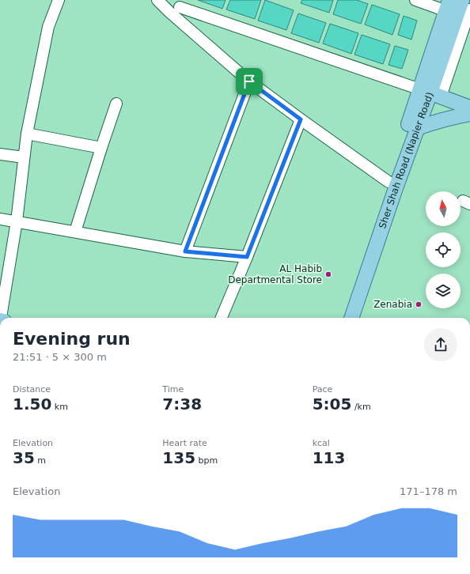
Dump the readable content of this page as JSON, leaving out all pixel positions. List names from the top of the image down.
{
  "streets": {
    "main road": ["Sher Shah Road (Napier Road)"]
  },
  "places": ["AL Habib Departmental Store", "Zenabia"],
  "north": "top",
  "page": {
    "heading": ["Evening run", "21:51 · 5 × 300 m"],
    "stats": [
      ["Distance", "1.50 km"],
      ["Time", "7:38"],
      ["Pace", "5:05 /km"],
      ["Elevation", "35 m"],
      ["Heart rate", "135 bpm"],
      ["kcal", "113"]
    ],
    "chart": ["Elevation", "171–178 m"]
  }
}
